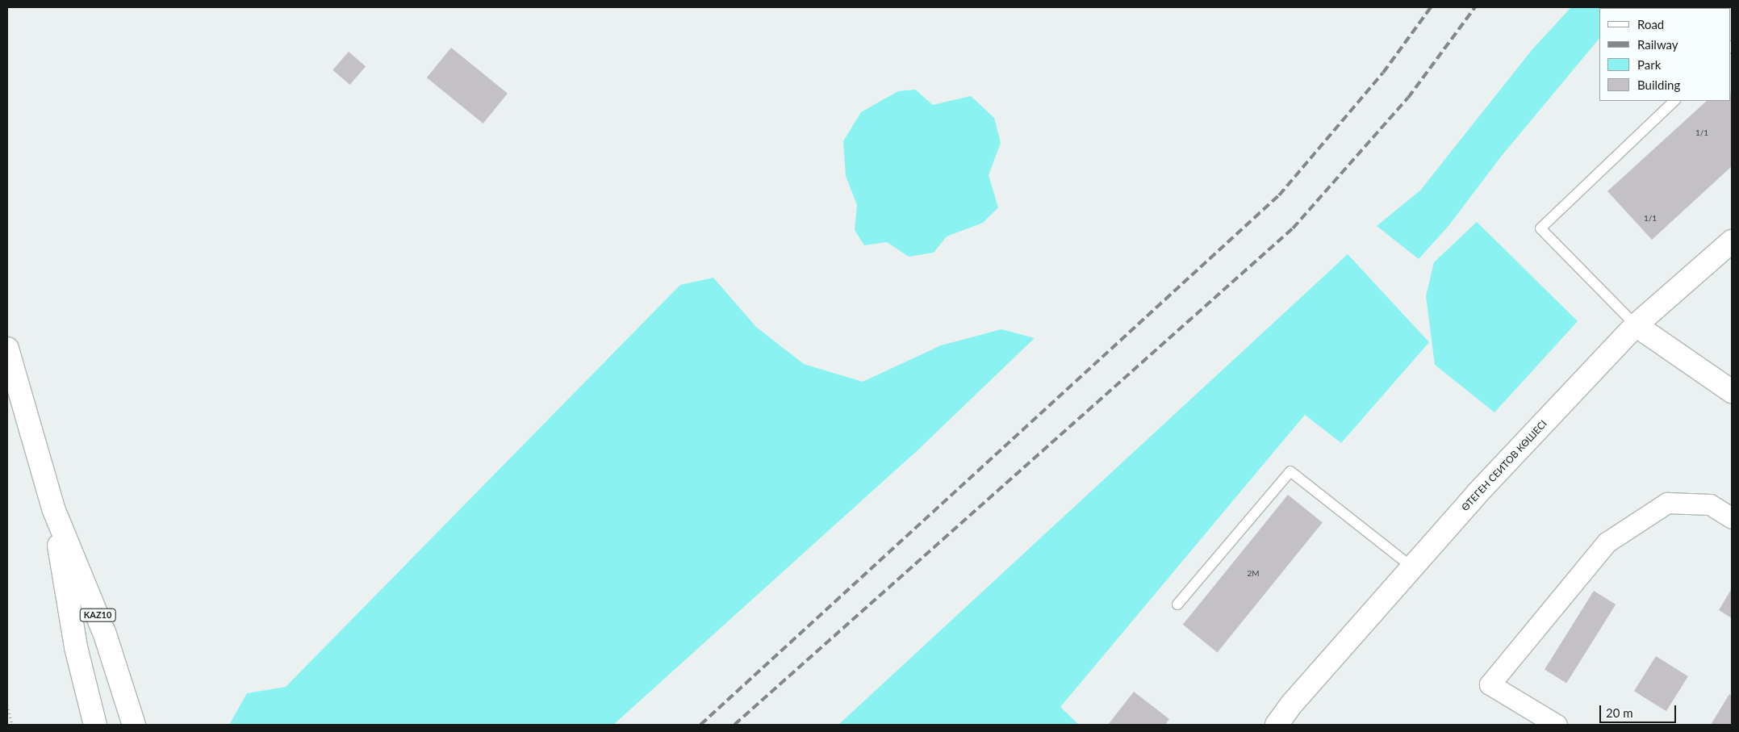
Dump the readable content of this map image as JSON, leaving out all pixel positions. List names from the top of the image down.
{
  "streets": {
    "main road": ["ӨТЕГЕН СЕИТОВ КӨШЕСІ", "KAZ10"]
  },
  "house_numbers": ["1/1", "1/1", "2М"],
  "legend": [
    "Road",
    "Railway",
    "Park",
    "Building"
  ],
  "scale_bar": "20 m"
}
